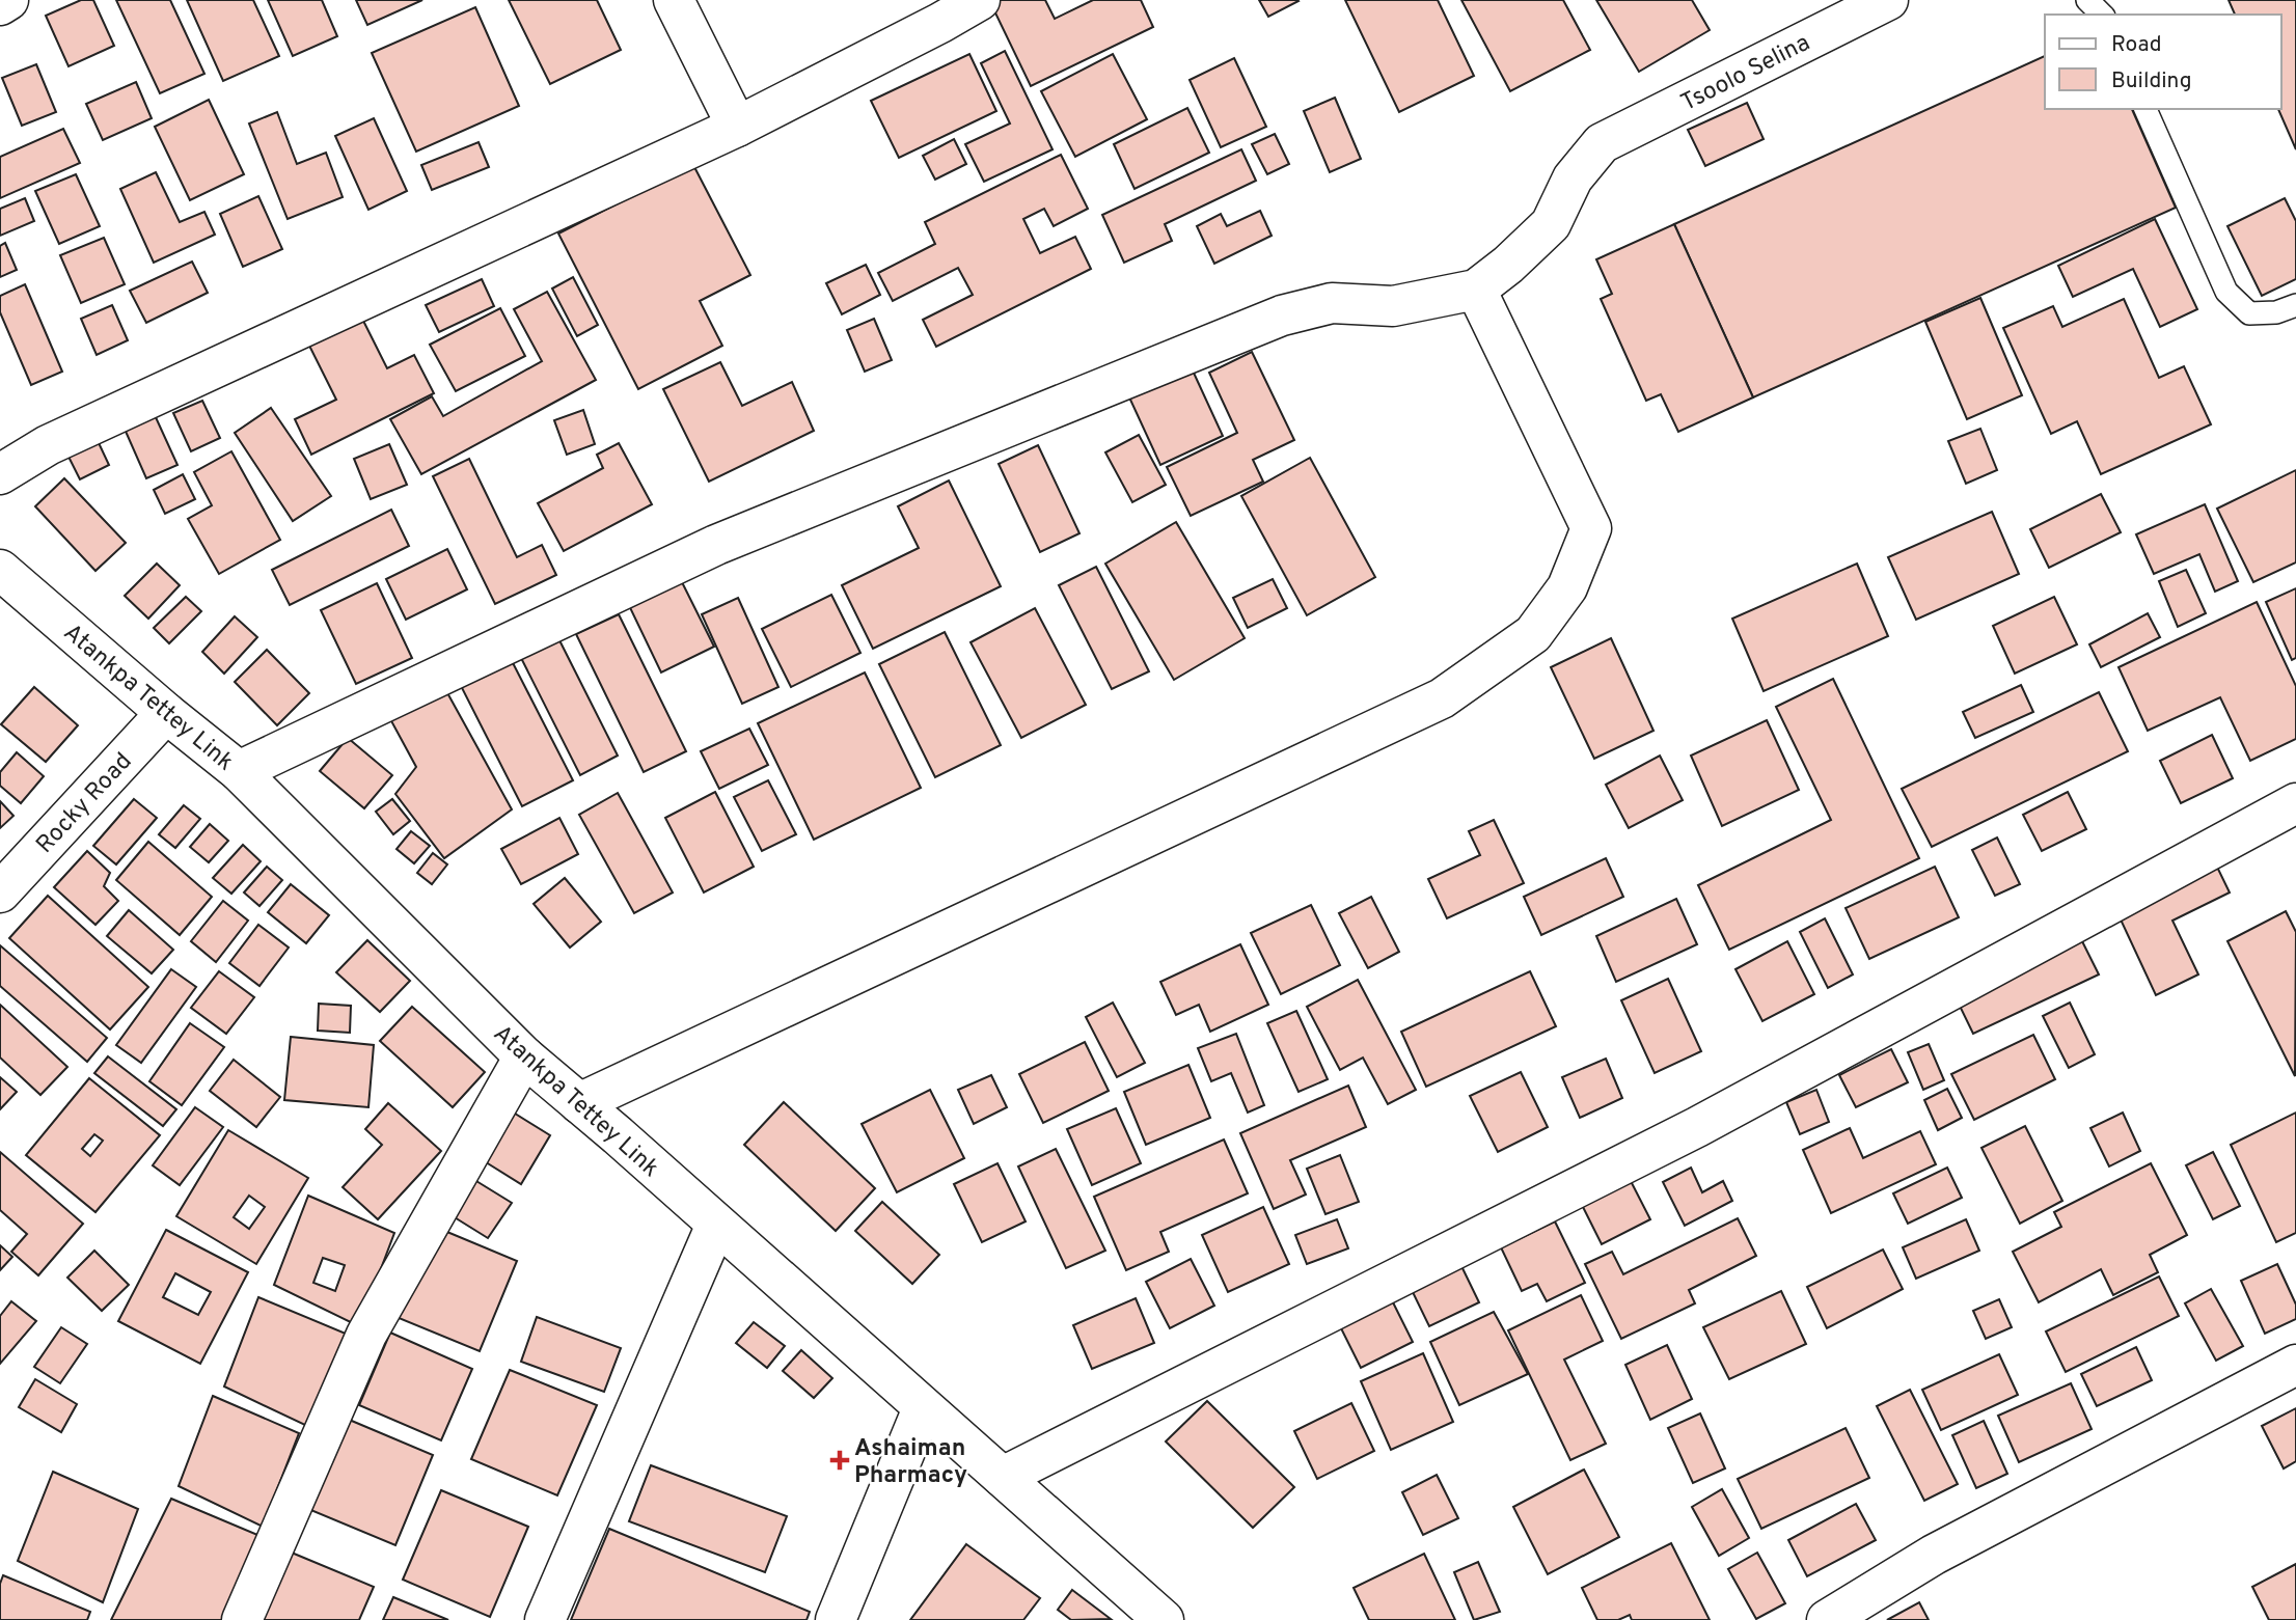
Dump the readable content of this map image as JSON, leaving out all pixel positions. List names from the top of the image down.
{
  "streets": {
    "street": ["Tsoolo Selina", "Atankpa Tettey Link", "Rocky Road"]
  },
  "crossings": [
    ["Atankpa Tettey Link", "Rocky Road"]
  ],
  "places": {
    "health": ["Ashaiman Pharmacy"]
  },
  "legend": ["Road", "Building"]
}
